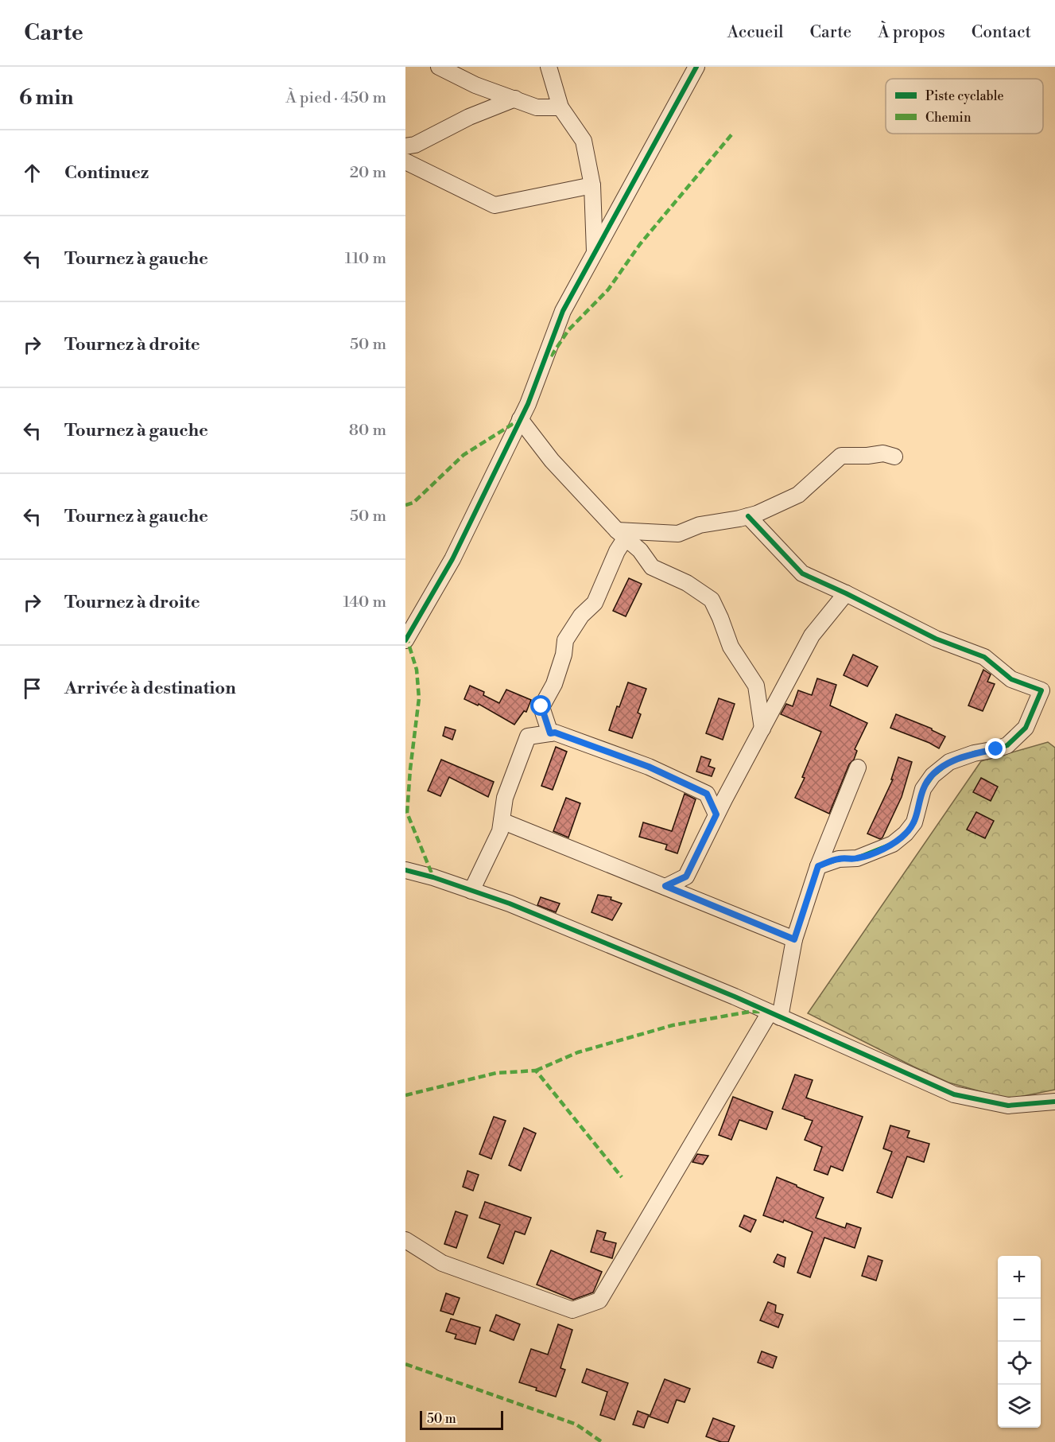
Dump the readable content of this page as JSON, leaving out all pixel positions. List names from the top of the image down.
{
  "legend": ["Piste cyclable", "Chemin"],
  "scale_bar": "50 m",
  "page": {
    "header": "Carte",
    "nav": [
      "Accueil",
      "Carte",
      "À propos",
      "Contact"
    ],
    "heading": ["6 min", "À pied · 450 m"],
    "list": [
      ["Continuez", "20 m"],
      ["Tournez à gauche", "110 m"],
      ["Tournez à droite", "50 m"],
      ["Tournez à gauche", "80 m"],
      ["Tournez à gauche", "50 m"],
      ["Tournez à droite", "140 m"],
      "Arrivée à destination"
    ],
    "map_buttons": ["+", "−"],
    "scale": "50 m"
  }
}
